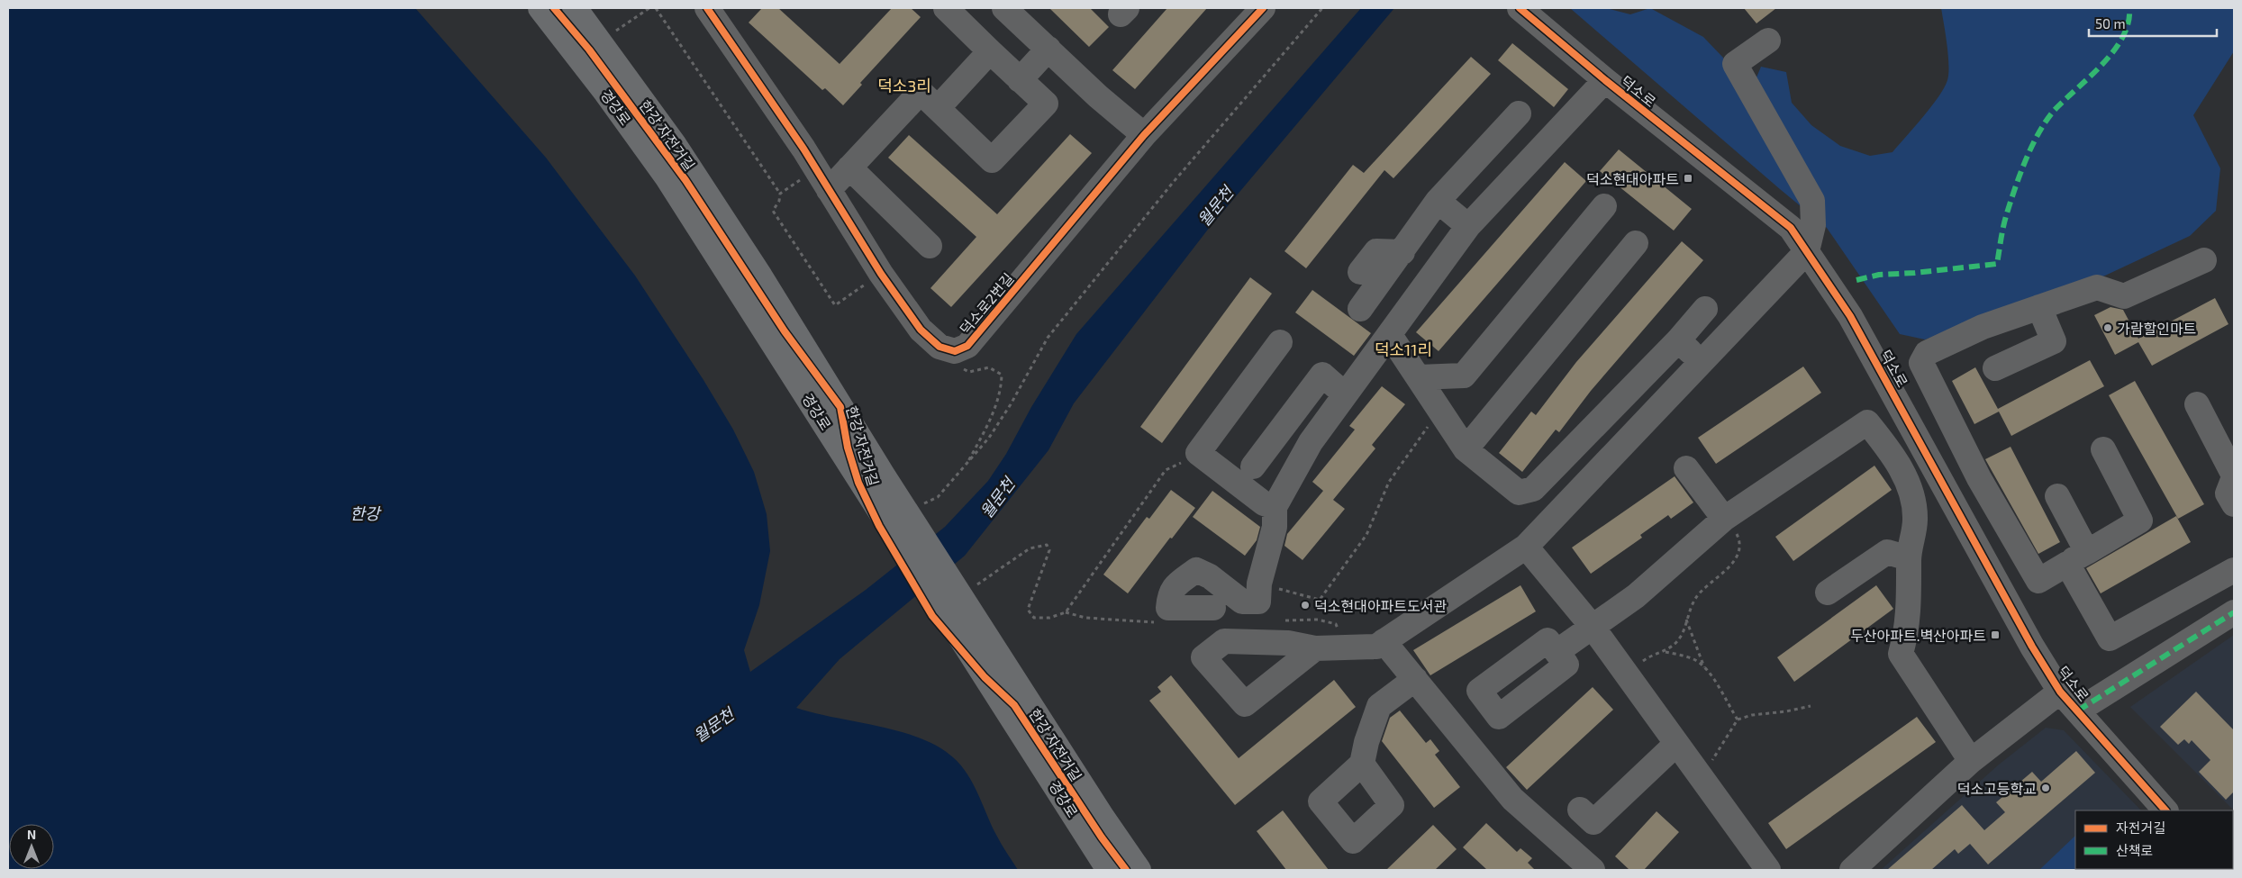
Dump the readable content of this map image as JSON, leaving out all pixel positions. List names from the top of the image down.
{
  "streets": {
    "main road": ["경강로"],
    "street": ["덕소로", "덕소로2번길"],
    "cycle path": ["한강 자전거길"]
  },
  "districts": ["덕소3리", "덕소11리"],
  "water": ["월문천", "한강"],
  "places": {
    "transit": ["덕소현대아파트", "두산아파트.벽산아파트"],
    "other": ["가람할인마트", "덕소현대아파트도서관", "덕소고등학교"]
  },
  "legend": ["자전거길", "산책로"],
  "scale_bar": "50 m",
  "north": "top"
}
